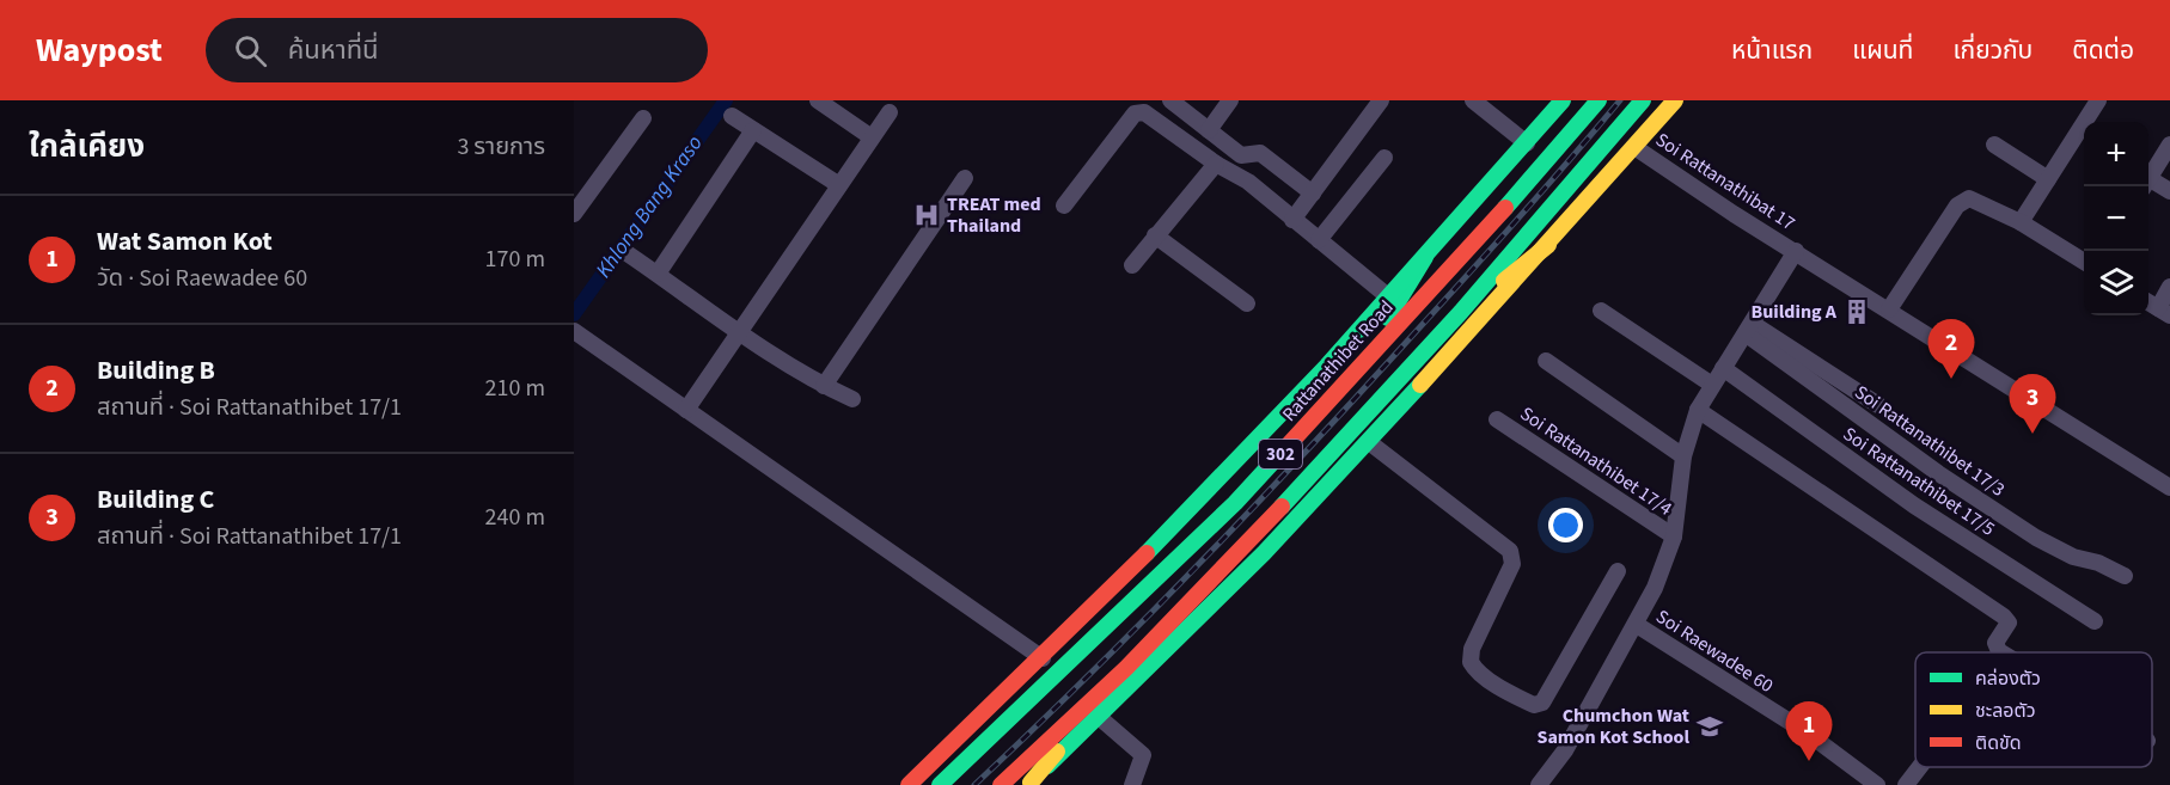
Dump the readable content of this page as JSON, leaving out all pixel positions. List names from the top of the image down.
{
  "streets": {
    "main road": ["Rattanathibet Road", "302"],
    "street": [
      "Soi Rattanathibat 17",
      "Soi Rattanathibet 17/3",
      "Soi Rattanathibet 17/4",
      "Soi Rattanathibet 17/5",
      "Soi Raewadee 60"
    ]
  },
  "water": ["Khlong Bang Kraso"],
  "places": {
    "hospital": ["TREAT med Thailand"],
    "building": ["Building A"],
    "school or university": ["Chumchon Wat Samon Kot School"]
  },
  "legend": ["คล่องตัว", "ชะลอตัว", "ติดขัด"],
  "page": {
    "header": "Waypost",
    "search": "ค้นหาที่นี่",
    "nav": [
      "หน้าแรก",
      "แผนที่",
      "เกี่ยวกับ",
      "ติดต่อ"
    ],
    "heading": ["ใกล้เคียง", "3 รายการ"],
    "map_buttons": ["+", "−"],
    "list": [
      {
        "mark": "1",
        "name": "Wat Samon Kot",
        "note": "วัด · Soi Raewadee 60",
        "value": "170 m"
      },
      {
        "mark": "2",
        "name": "Building B",
        "note": "สถานที่ · Soi Rattanathibet 17/1",
        "value": "210 m"
      },
      {
        "mark": "3",
        "name": "Building C",
        "note": "สถานที่ · Soi Rattanathibet 17/1",
        "value": "240 m"
      }
    ],
    "pins": ["2", "3", "1"]
  }
}
